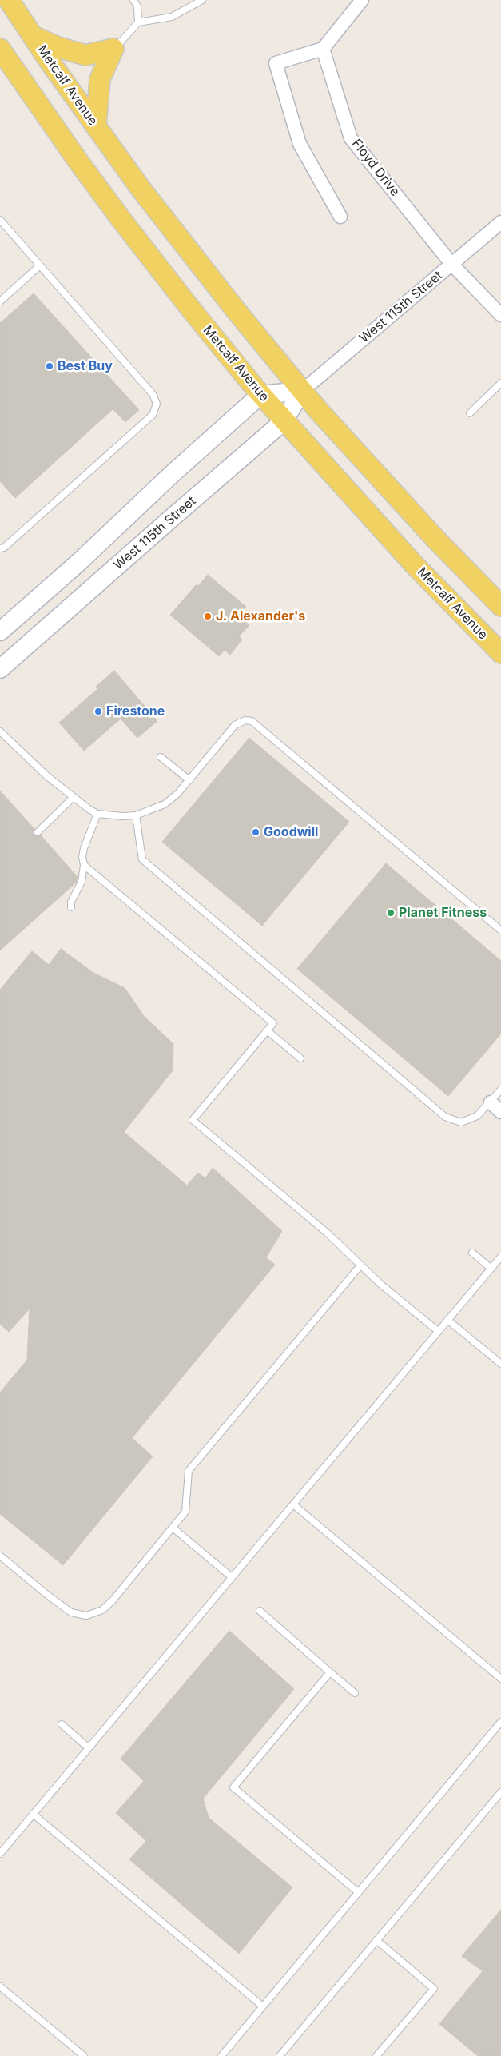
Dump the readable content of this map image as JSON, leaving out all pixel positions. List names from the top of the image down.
{
  "streets": {
    "main road": ["Metcalf Avenue"],
    "street": ["Floyd Drive", "West 115th Street"]
  },
  "crossings": [
    ["Metcalf Avenue", "West 115th Street"],
    ["Floyd Drive", "West 115th Street"]
  ],
  "places": [
    "Best Buy",
    "J. Alexander's",
    "Firestone",
    "Goodwill",
    "Planet Fitness"
  ]
}
